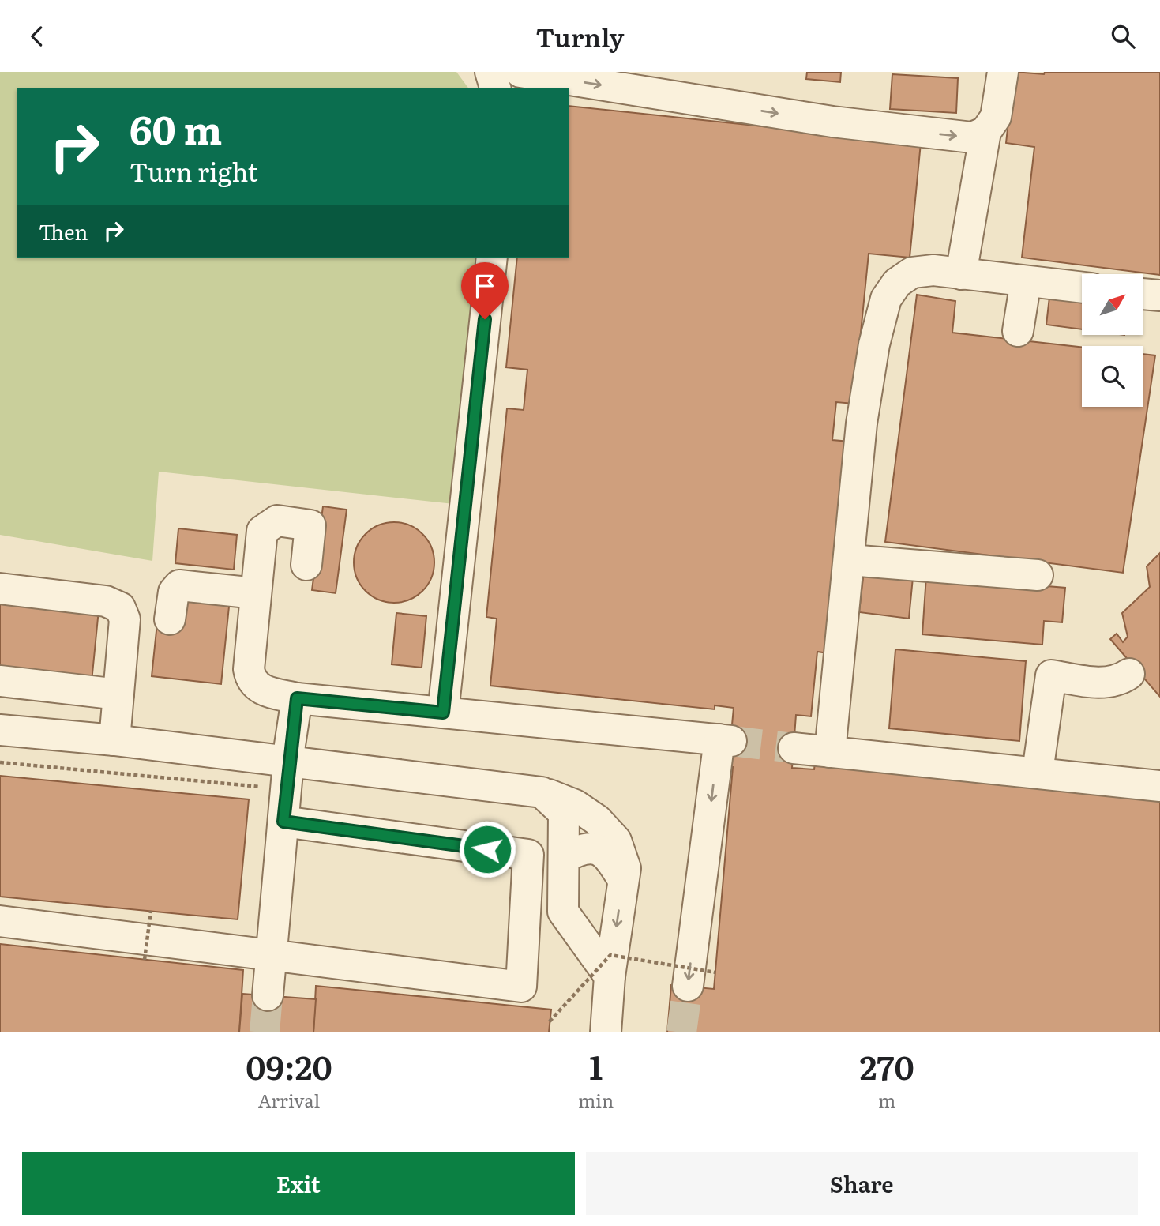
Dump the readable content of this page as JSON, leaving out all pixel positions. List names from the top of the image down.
{
  "north": "top right",
  "page": {
    "header": "Turnly",
    "turn": ["60 m", "Turn right"],
    "then": "Then",
    "eta": [
      "09:20",
      "Arrival",
      "1",
      "min",
      "270",
      "m"
    ],
    "buttons": ["Exit", "Share"]
  }
}
